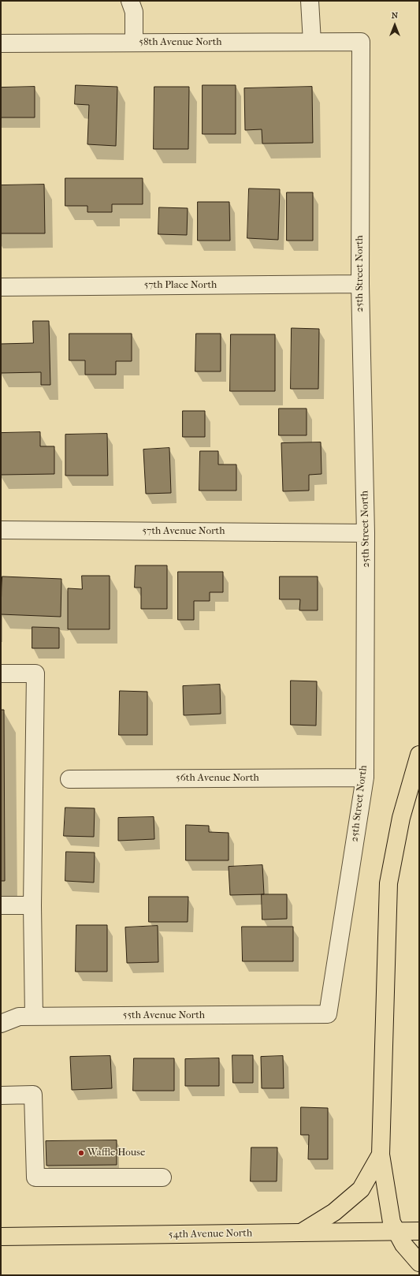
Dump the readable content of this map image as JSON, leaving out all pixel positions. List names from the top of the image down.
{
  "streets": {
    "main road": ["54th Avenue North"],
    "street": [
      "58th Avenue North",
      "25th Street North",
      "57th Place North",
      "57th Avenue North",
      "56th Avenue North",
      "55th Avenue North"
    ]
  },
  "crossings": [
    ["58th Avenue North", "25th Street North"],
    ["25th Street North", "57th Place North"],
    ["25th Street North", "57th Avenue North"],
    ["25th Street North", "56th Avenue North"],
    ["25th Street North", "55th Avenue North"]
  ],
  "places": ["Waffle House"],
  "north": "top"
}
